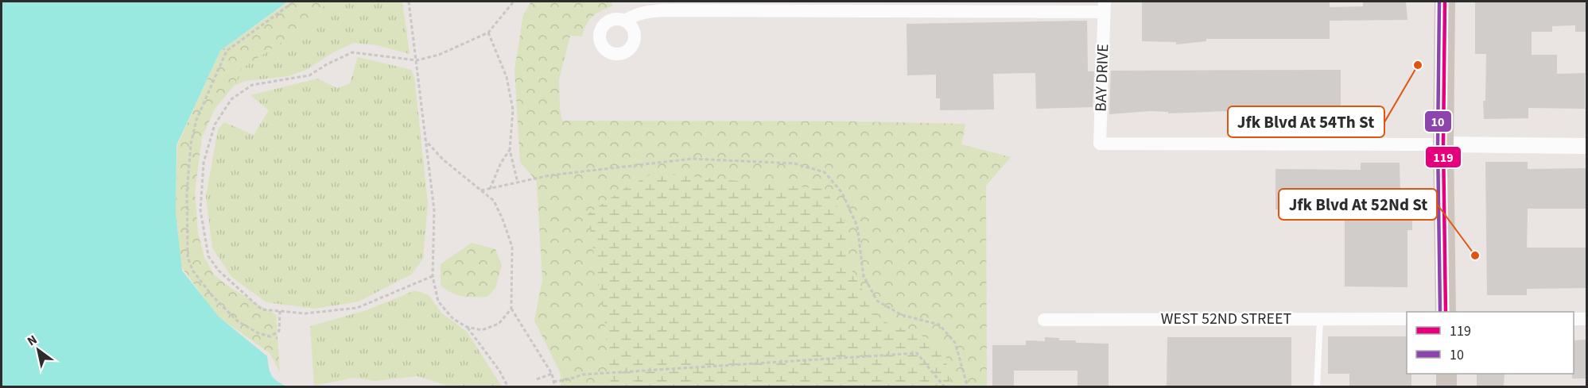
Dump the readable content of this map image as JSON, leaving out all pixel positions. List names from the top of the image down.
{
  "streets": {
    "street": ["BAY DRIVE", "WEST 52ND STREET"]
  },
  "places": ["Jfk Blvd At 54Th St", "Jfk Blvd At 52Nd St"],
  "lines": ["transit line 119", "transit line 10"],
  "legend": ["119", "10"],
  "north": "top left"
}
